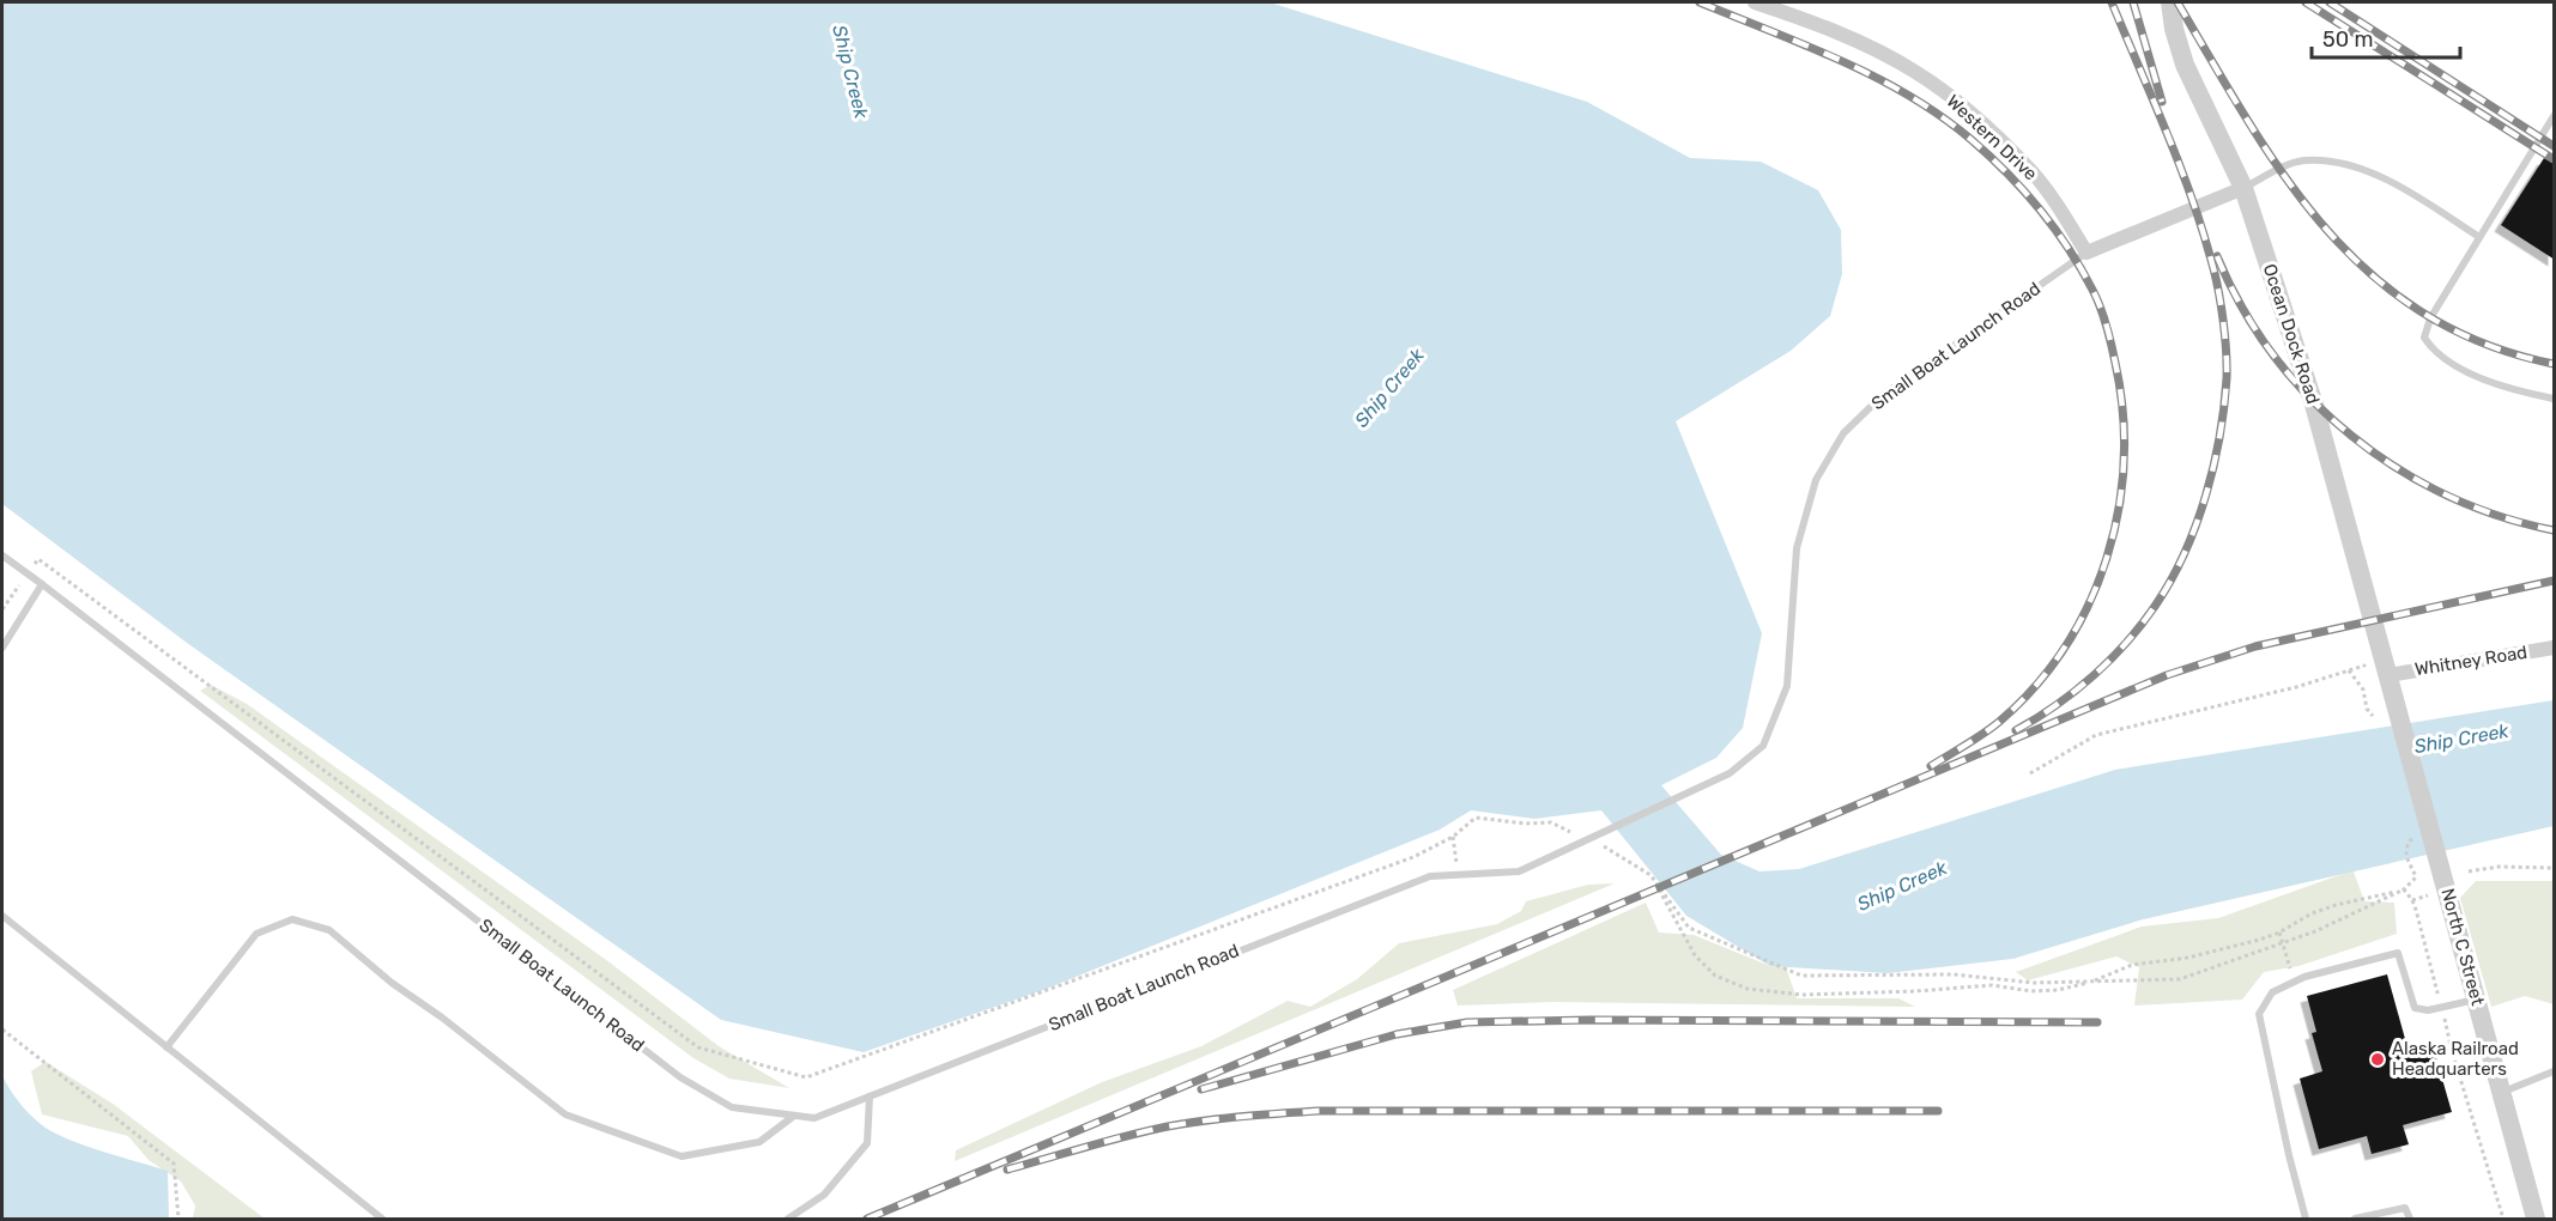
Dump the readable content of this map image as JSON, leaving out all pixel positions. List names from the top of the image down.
{
  "streets": {
    "street": [
      "Western Drive",
      "Ocean Dock Road",
      "Whitney Road",
      "North C Street"
    ],
    "lane": ["Small Boat Launch Road"]
  },
  "crossings": [
    ["Western Drive", "Small Boat Launch Road"],
    ["Ocean Dock Road", "Whitney Road"],
    ["Ocean Dock Road", "North C Street"],
    ["Whitney Road", "North C Street"]
  ],
  "water": ["Ship Creek"],
  "places": ["Alaska Railroad Headquarters"],
  "scale_bar": "50 m"
}
